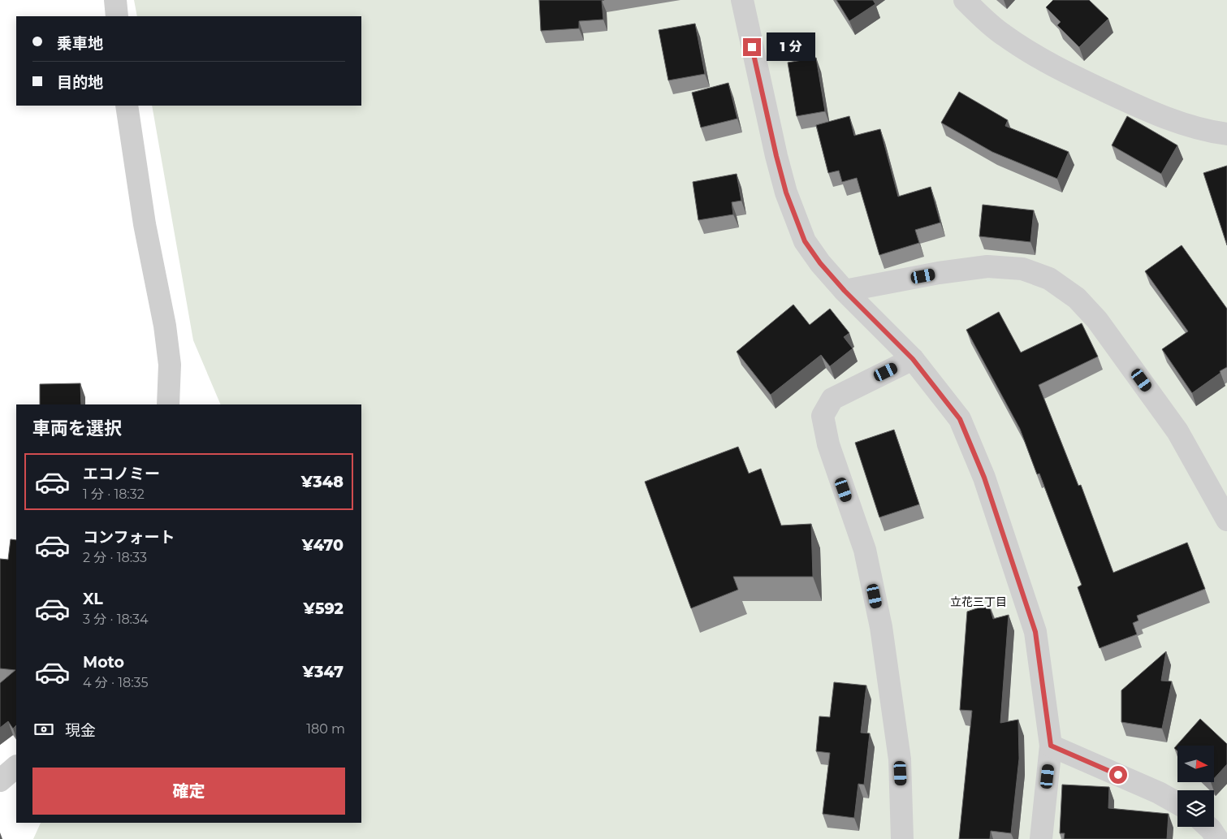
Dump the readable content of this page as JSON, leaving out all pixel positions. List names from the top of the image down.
{
  "districts": ["立花三丁目"],
  "north": "right",
  "page": {
    "banner": ["乗車地", "目的地"],
    "bubble": "1 分",
    "heading": "車両を選択",
    "list": [
      {
        "name": "エコノミー",
        "note": "1 分 · 18:32",
        "value": "¥348"
      },
      {
        "name": "コンフォート",
        "note": "2 分 · 18:33",
        "value": "¥470"
      },
      {
        "name": "XL",
        "note": "3 分 · 18:34",
        "value": "¥592"
      },
      {
        "name": "Moto",
        "note": "4 分 · 18:35",
        "value": "¥347"
      }
    ],
    "pay": ["現金", "180 m"],
    "buttons": "確定"
  }
}
